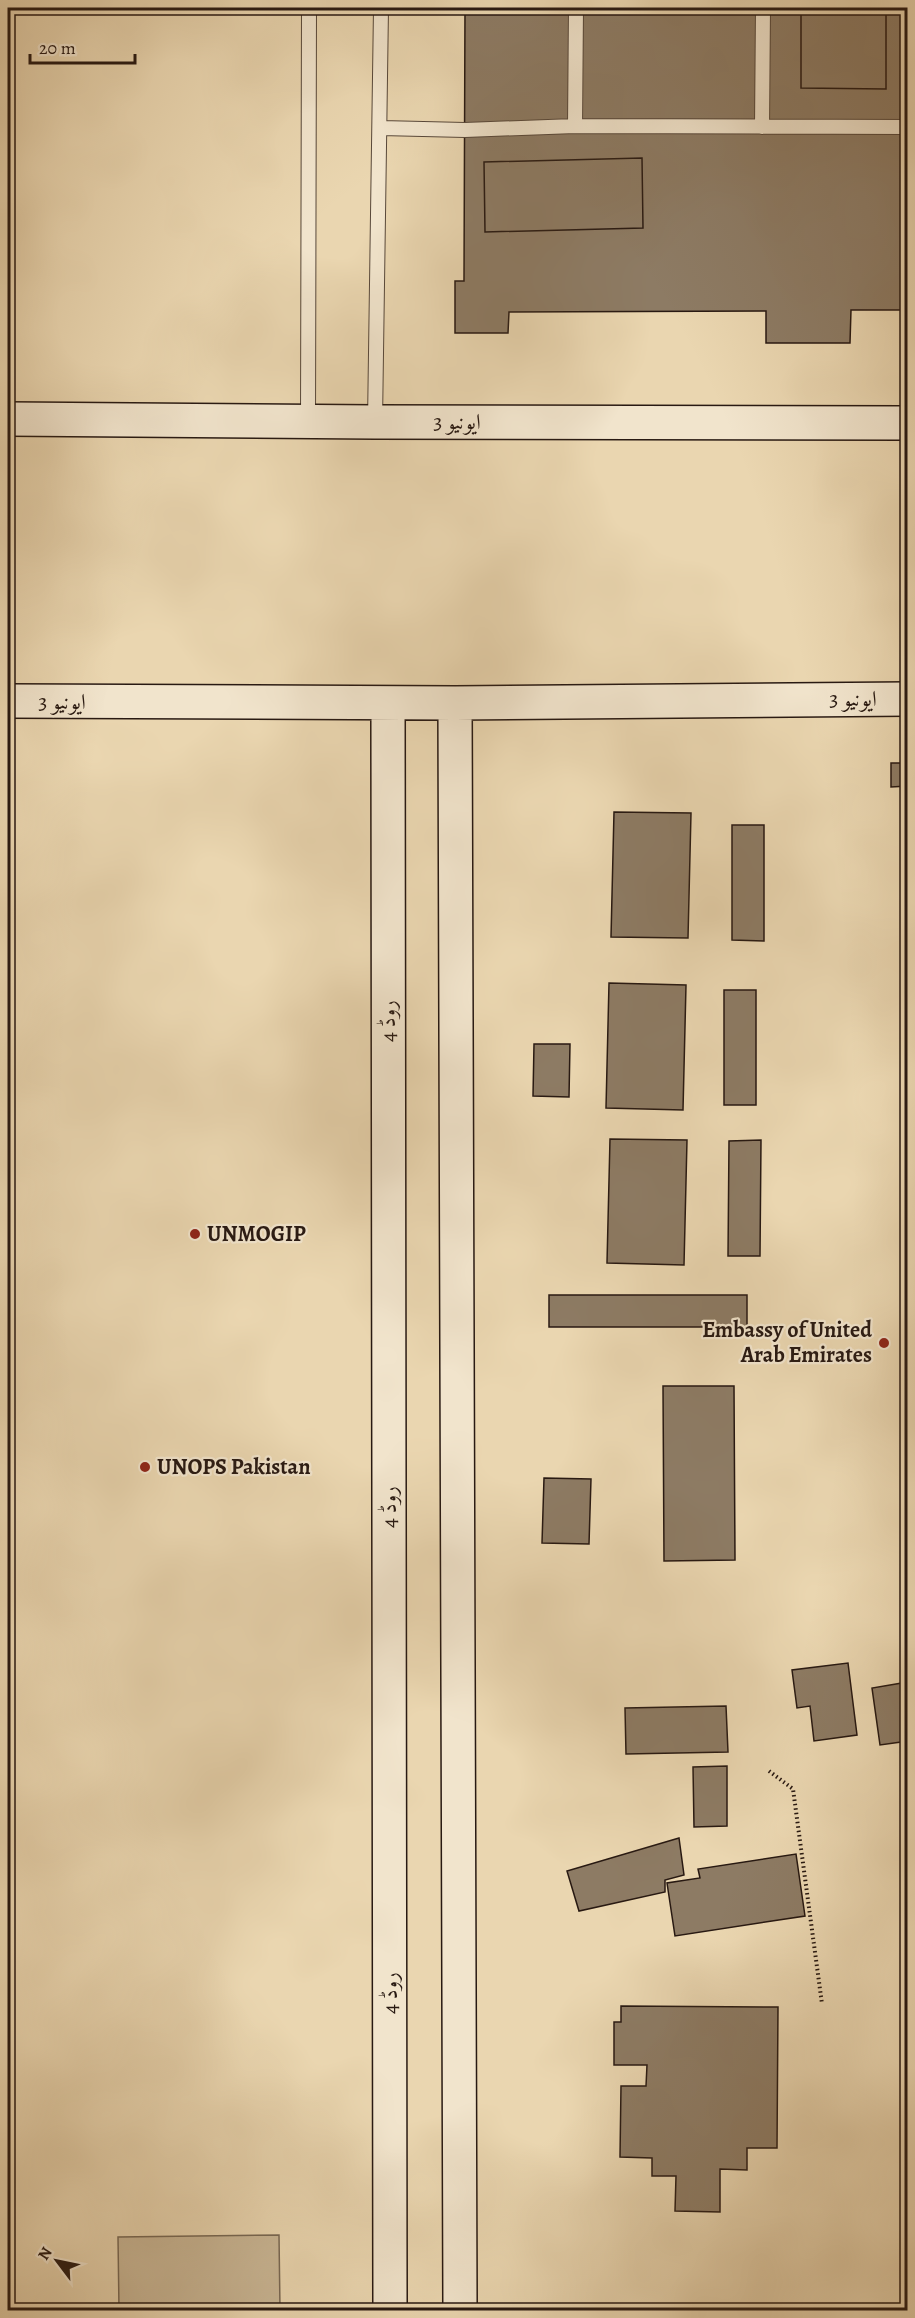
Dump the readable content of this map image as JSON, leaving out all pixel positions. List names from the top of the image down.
{
  "streets": {
    "street": ["ایونیو 3", "روڈ 4"]
  },
  "crossings": [
    ["ایونیو 3", "روڈ 4"]
  ],
  "places": ["UNMOGIP", "Embassy of United Arab Emirates", "UNOPS Pakistan"],
  "scale_bar": "20 m",
  "north": "top left"
}
